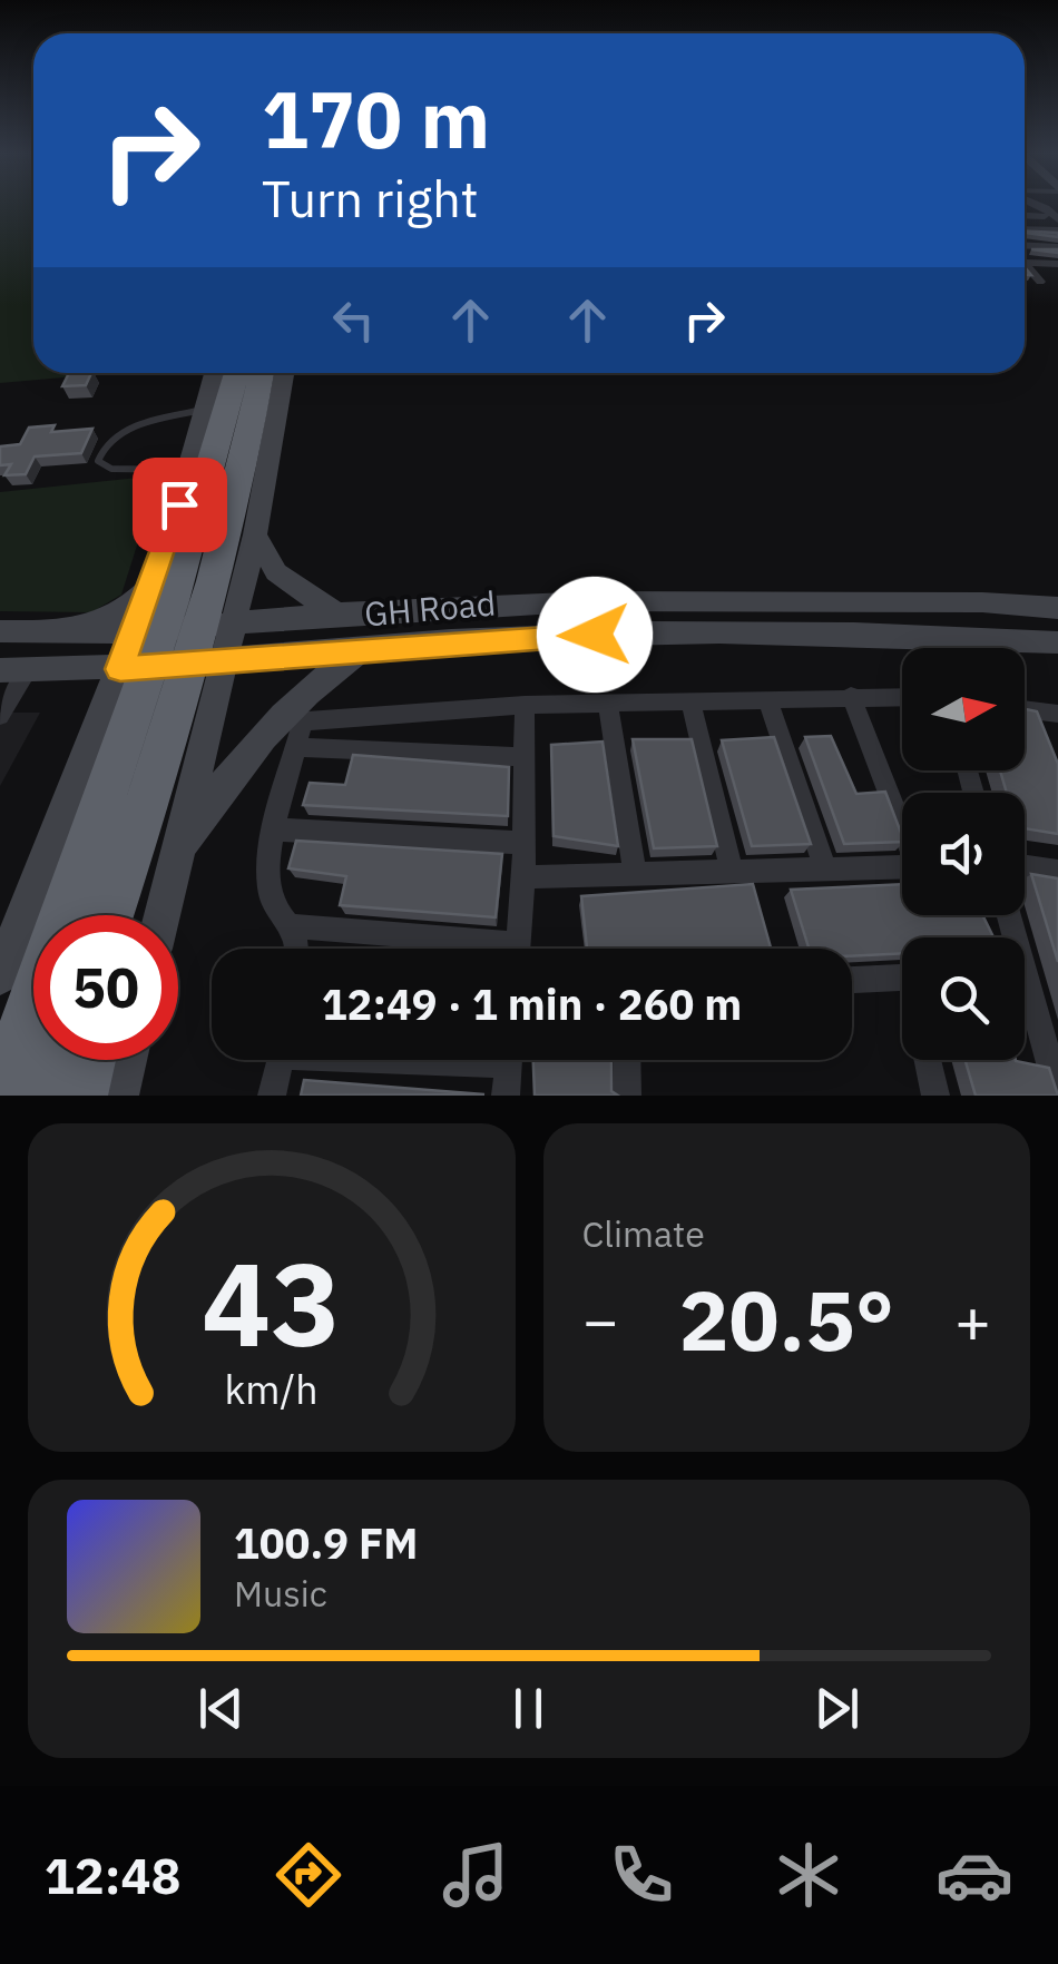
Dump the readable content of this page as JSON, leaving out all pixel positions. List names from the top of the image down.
{
  "streets": {
    "street": ["GH Road"]
  },
  "north": "right",
  "page": {
    "turn": ["170 m", "Turn right"],
    "limit": "50",
    "trip": "12:49 · 1 min · 260 m",
    "tile": "Climate",
    "heat": ["−", "20.5°", "+"],
    "song": ["100.9 FM", "Music"],
    "tabs": "12:48",
    "gauge": ["43", "km/h"]
  }
}
